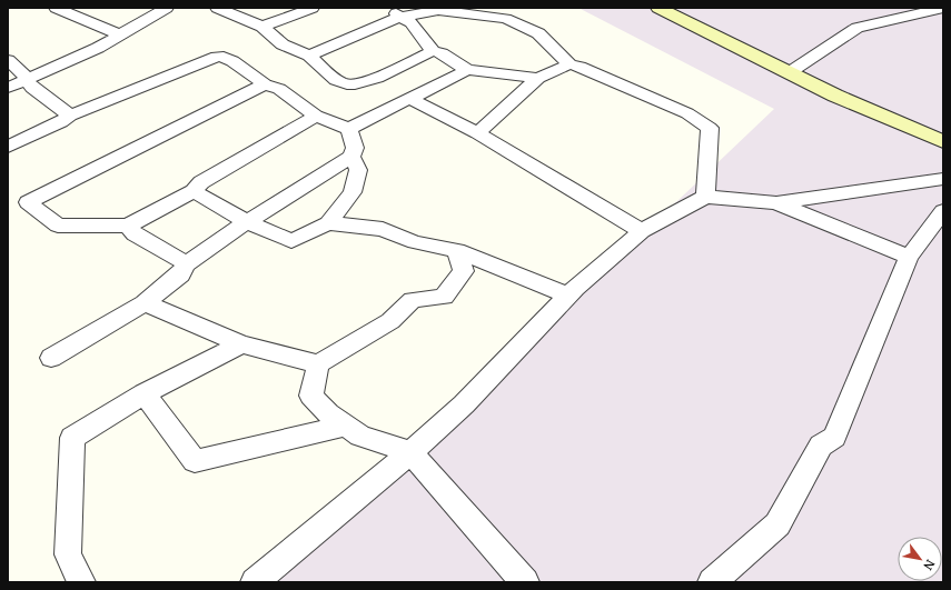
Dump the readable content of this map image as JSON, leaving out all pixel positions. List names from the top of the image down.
{
  "north": "bottom right"
}
